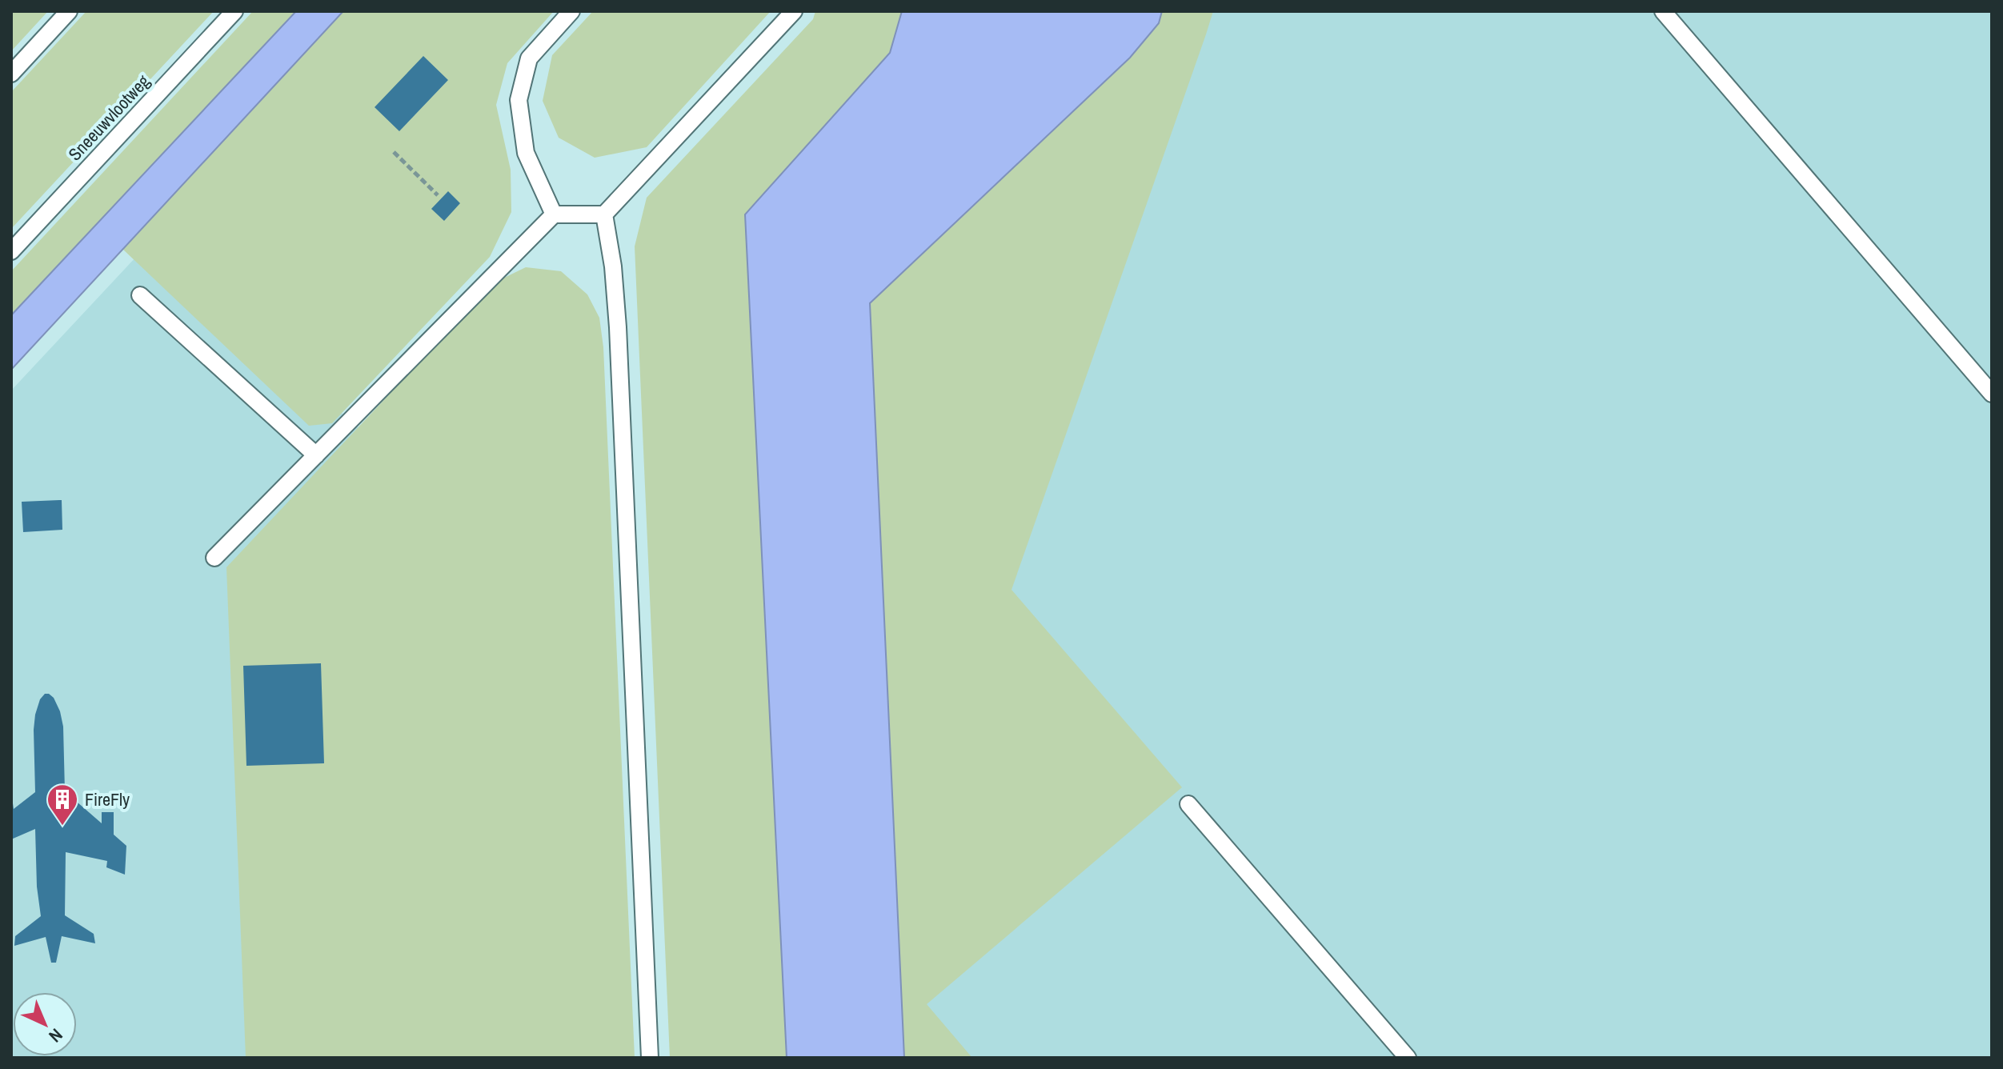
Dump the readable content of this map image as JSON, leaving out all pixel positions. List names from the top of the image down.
{
  "streets": {
    "lane": ["Sneeuwvlootweg"]
  },
  "places": {
    "building": ["FireFly"]
  },
  "north": "bottom right"
}
